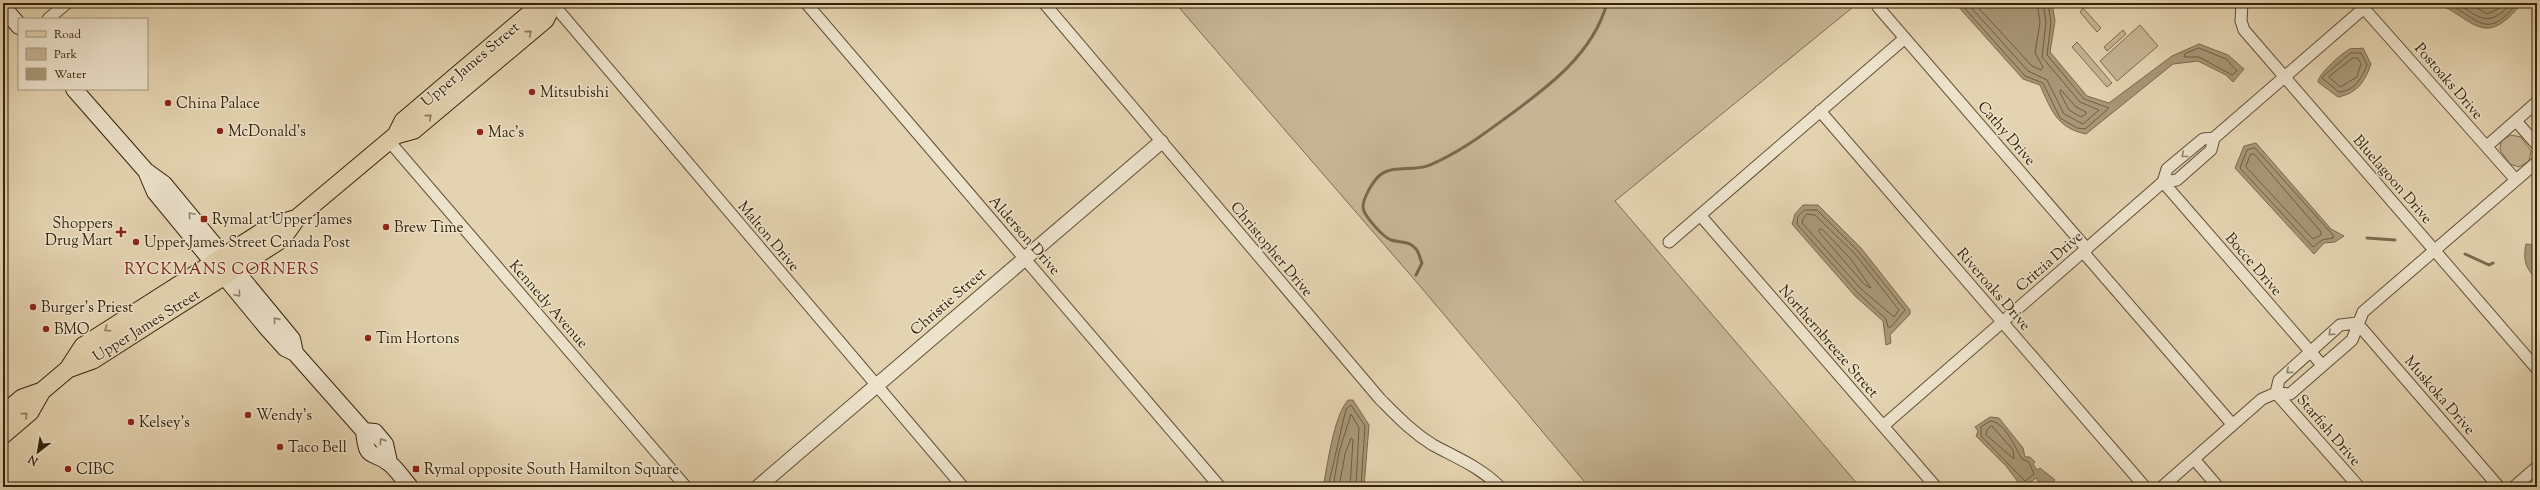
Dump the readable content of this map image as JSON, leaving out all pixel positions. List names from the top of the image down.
{
  "streets": {
    "main road": ["Upper James Street"],
    "street": [
      "Postoaks Drive",
      "Cathy Drive",
      "Bluelagoon Drive",
      "Alderson Drive",
      "Malton Drive",
      "Christopher Drive",
      "Critzia Drive",
      "Bocce Drive",
      "Riveroaks Drive",
      "Christie Street",
      "Kennedy Avenue",
      "Northernbreeze Street",
      "Muskoka Drive",
      "Starfish Drive"
    ]
  },
  "crossings": [
    ["Upper James Street", "Malton Drive"],
    ["Upper James Street", "Kennedy Avenue"],
    ["Postoaks Drive", "Critzia Drive"],
    ["Cathy Drive", "Critzia Drive"],
    ["Bluelagoon Drive", "Critzia Drive"],
    ["Alderson Drive", "Christie Street"],
    ["Malton Drive", "Christie Street"],
    ["Christopher Drive", "Christie Street"],
    ["Critzia Drive", "Bocce Drive"],
    ["Critzia Drive", "Riveroaks Drive"],
    ["Critzia Drive", "Northernbreeze Street"]
  ],
  "districts": ["RYCKMANS CORNERS"],
  "places": {
    "other": [
      "Mitsubishi",
      "China Palace",
      "McDonald's",
      "Mac's",
      "Brew Time",
      "Upper James Street Canada Post",
      "Burger's Priest",
      "BMO",
      "Tim Hortons",
      "Wendy's",
      "Kelsey's",
      "Taco Bell",
      "CIBC"
    ],
    "transit": ["Rymal at Upper James", "Rymal opposite South Hamilton Square"],
    "health": ["Shoppers Drug Mart"]
  },
  "legend": ["Road", "Park", "Water"],
  "north": "bottom left"
}
